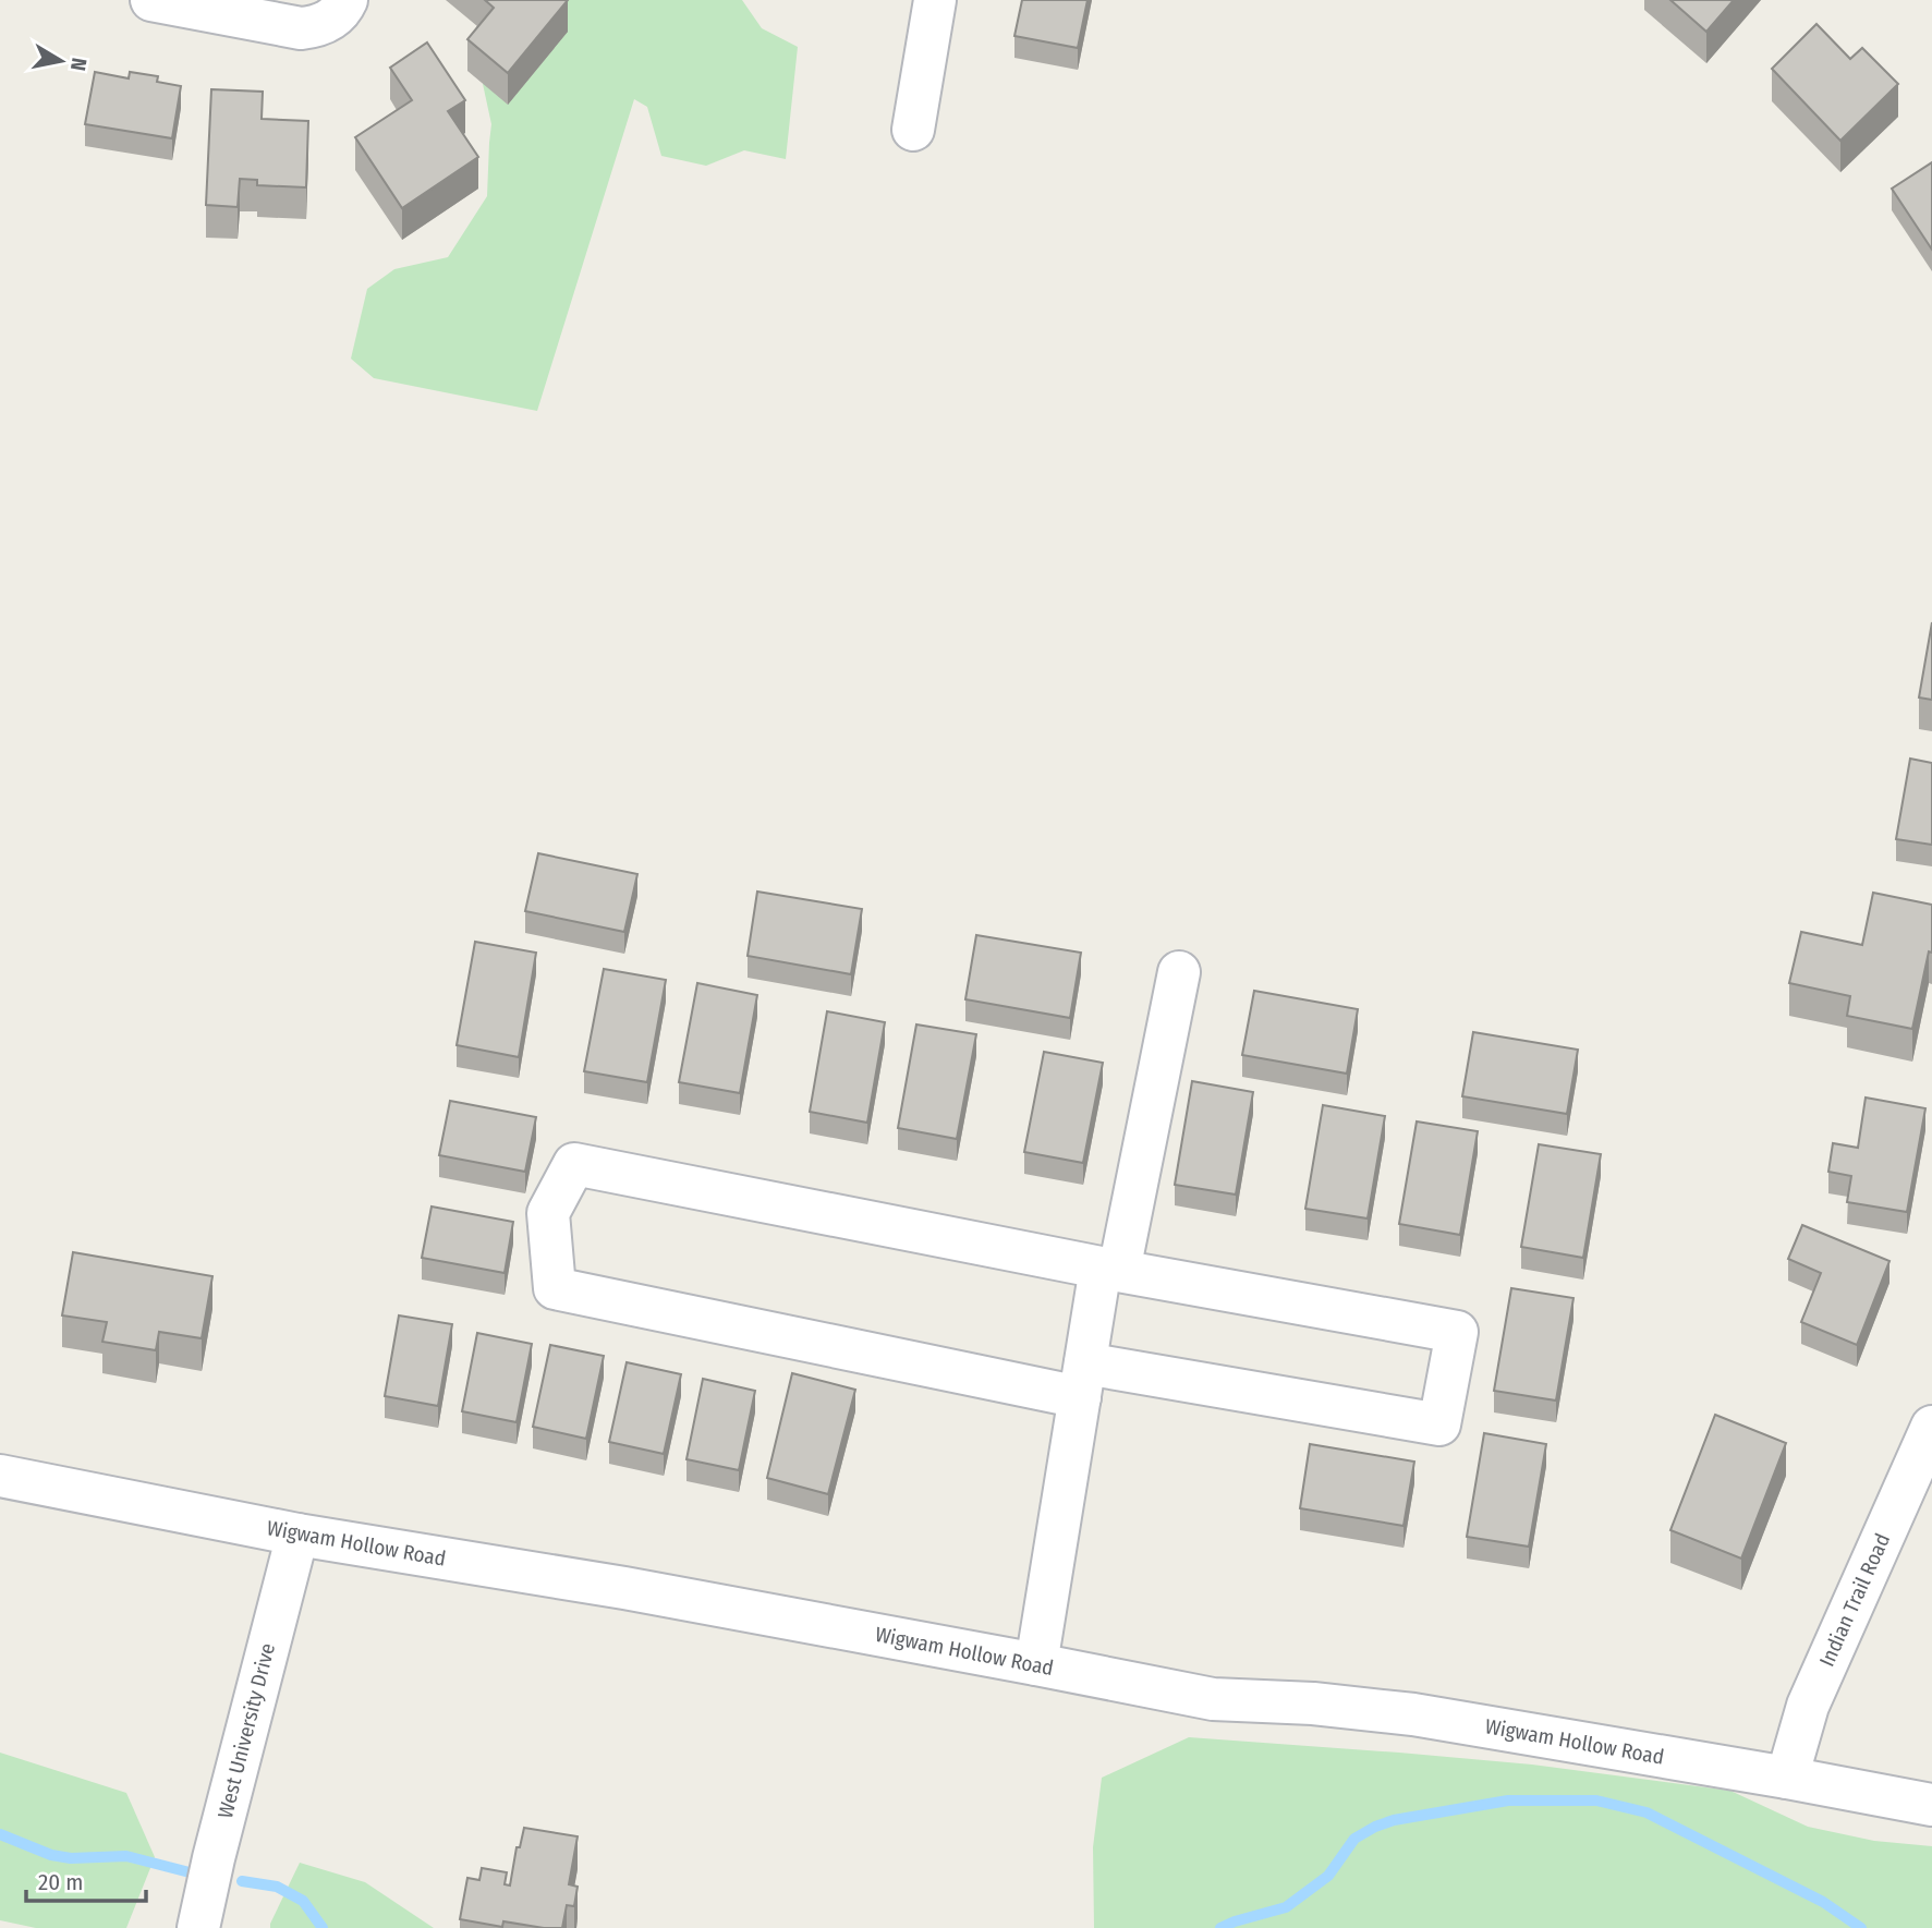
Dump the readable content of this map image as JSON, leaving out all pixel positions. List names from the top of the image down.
{
  "streets": {
    "street": ["Wigwam Hollow Road", "Indian Trail Road", "West University Drive"]
  },
  "crossings": [
    ["Wigwam Hollow Road", "Indian Trail Road"],
    ["Wigwam Hollow Road", "West University Drive"]
  ],
  "scale_bar": "20 m",
  "north": "right"
}
